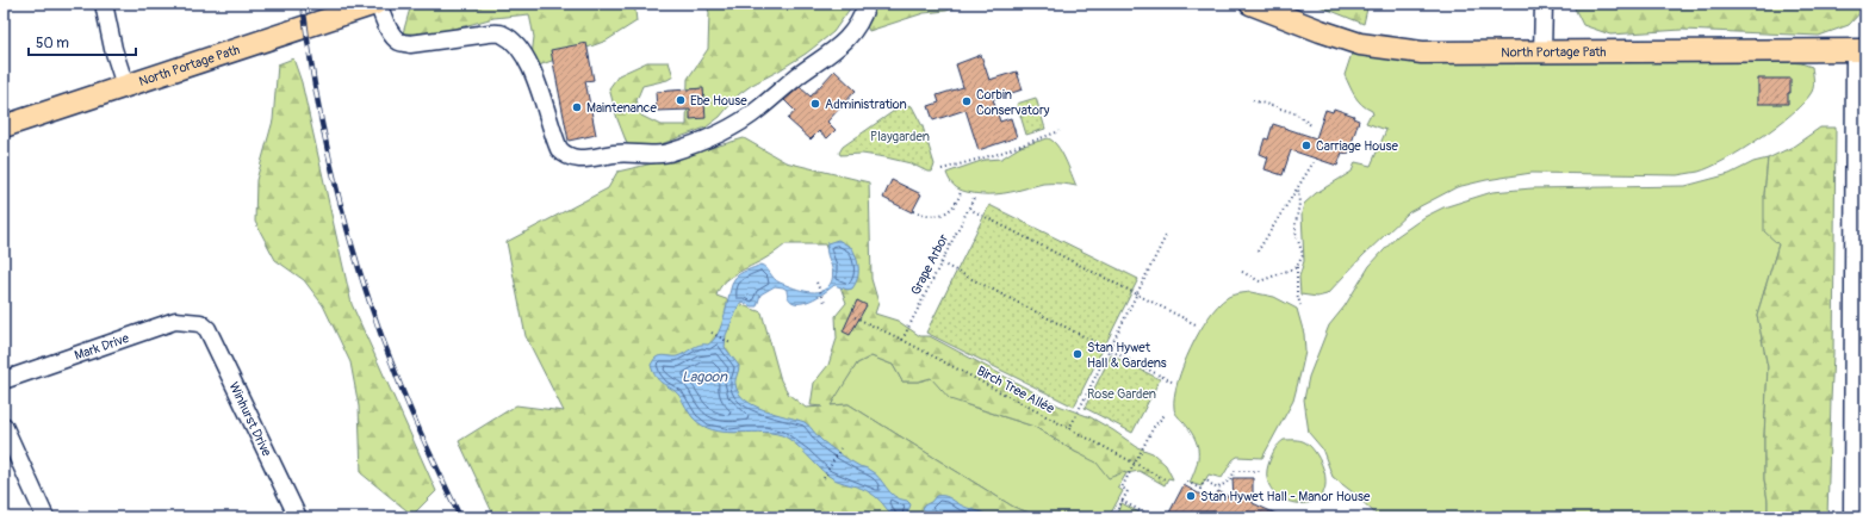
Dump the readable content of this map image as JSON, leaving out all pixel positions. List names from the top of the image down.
{
  "streets": {
    "main road": ["North Portage Path"],
    "street": ["Mark Drive", "Winhurst Drive"],
    "path": ["Grape Arbor", "Birch Tree Allée"]
  },
  "crossings": [
    ["Grape Arbor", "Birch Tree Allée"],
    ["Mark Drive", "Winhurst Drive"]
  ],
  "water": ["Lagoon"],
  "parks": ["Playgarden", "Rose Garden"],
  "places": [
    "Ebe House",
    "Corbin Conservatory",
    "Administration",
    "Maintenance",
    "Carriage House",
    "Stan Hywet Hall & Gardens",
    "Stan Hywet Hall - Manor House"
  ],
  "scale_bar": "50 m"
}
